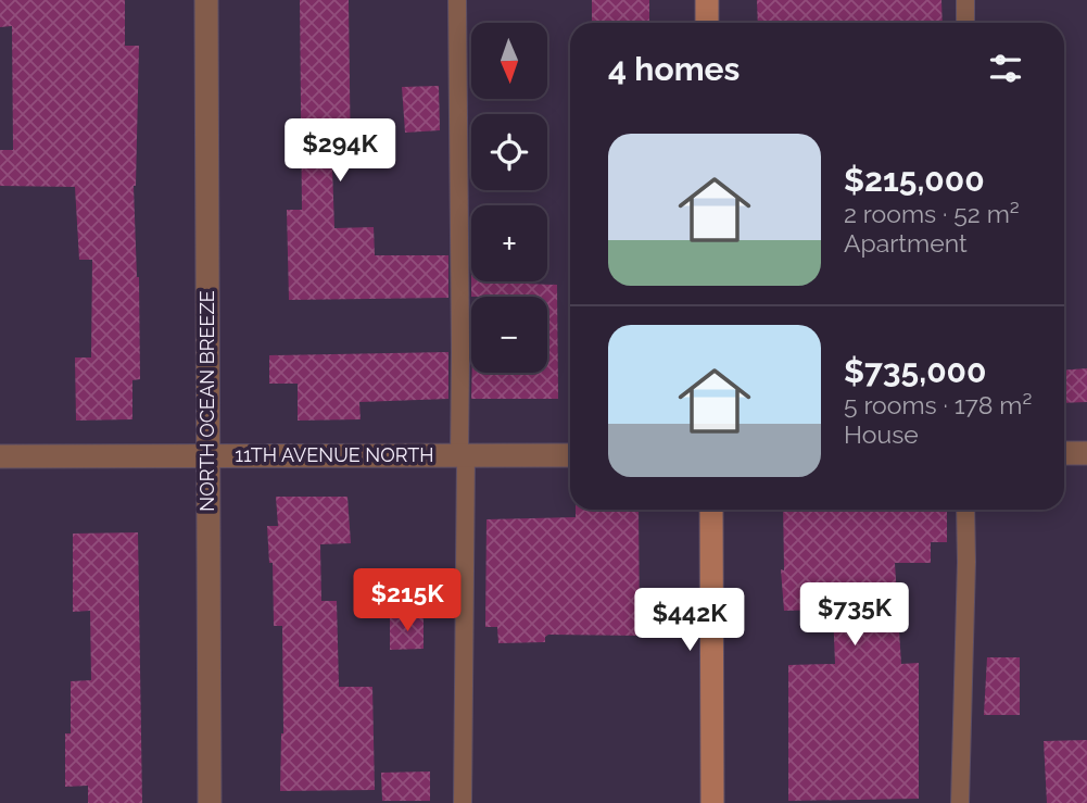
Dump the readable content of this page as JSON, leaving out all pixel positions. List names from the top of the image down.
{
  "streets": {
    "street": ["NORTH OCEAN BREEZE", "11TH AVENUE NORTH"]
  },
  "crossings": [
    ["NORTH OCEAN BREEZE", "11TH AVENUE NORTH"]
  ],
  "north": "bottom",
  "page": {
    "map_buttons": ["+", "−"],
    "heading": "4 homes",
    "list": [
      {
        "name": "$215,000",
        "note": "2 rooms · 52 m² · Apartment"
      },
      {
        "name": "$735,000",
        "note": "5 rooms · 178 m² · House"
      }
    ],
    "price": [
      "$294K",
      "$215K",
      "$735K",
      "$442K"
    ]
  }
}
